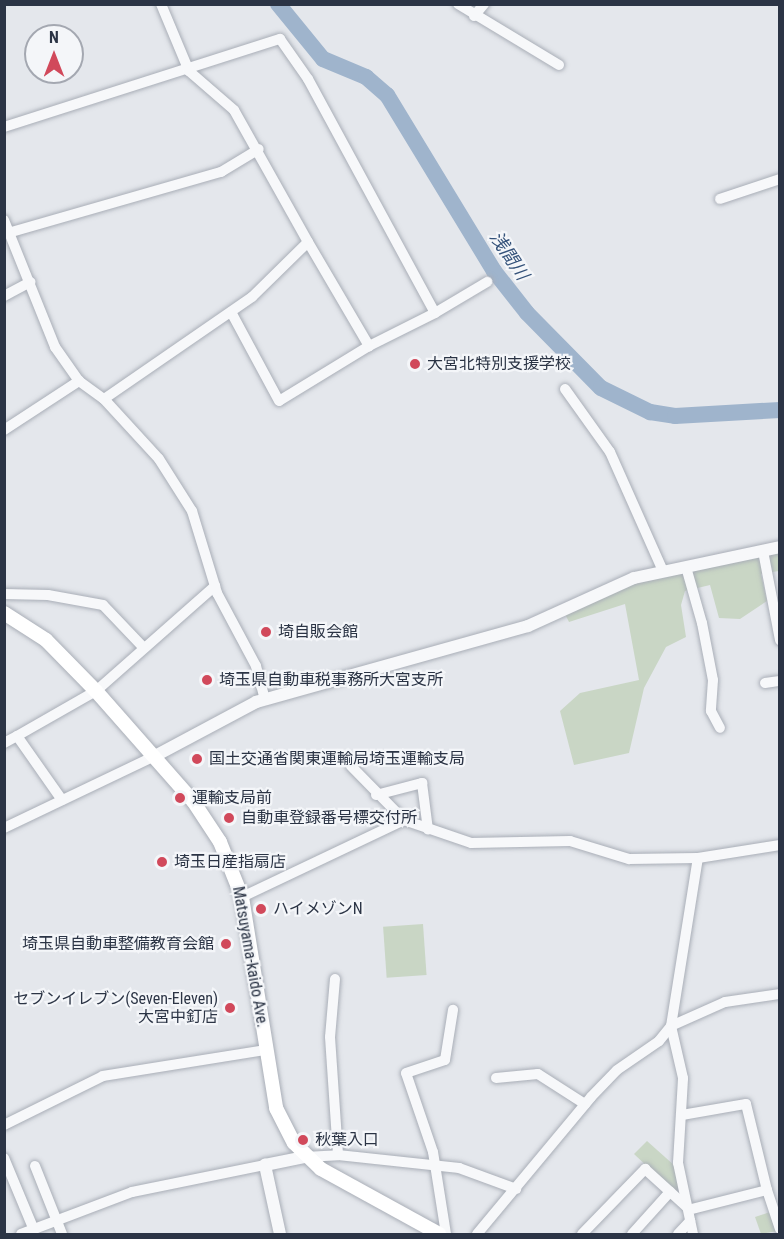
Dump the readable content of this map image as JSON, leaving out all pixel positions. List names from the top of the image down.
{
  "streets": {
    "main road": ["Matsuyama-kaido Ave."]
  },
  "water": ["浅間川"],
  "places": [
    "大宮北特別支援学校",
    "埼自販会館",
    "埼玉県自動車税事務所大宮支所",
    "国土交通省関東運輸局埼玉運輸支局",
    "運輸支局前",
    "自動車登録番号標交付所",
    "埼玉日産指扇店",
    "ハイメゾンN",
    "埼玉県自動車整備教育会館",
    "セブンイレブン(Seven-Eleven) 大宮中釘店",
    "秋葉入口"
  ],
  "north": "top"
}
